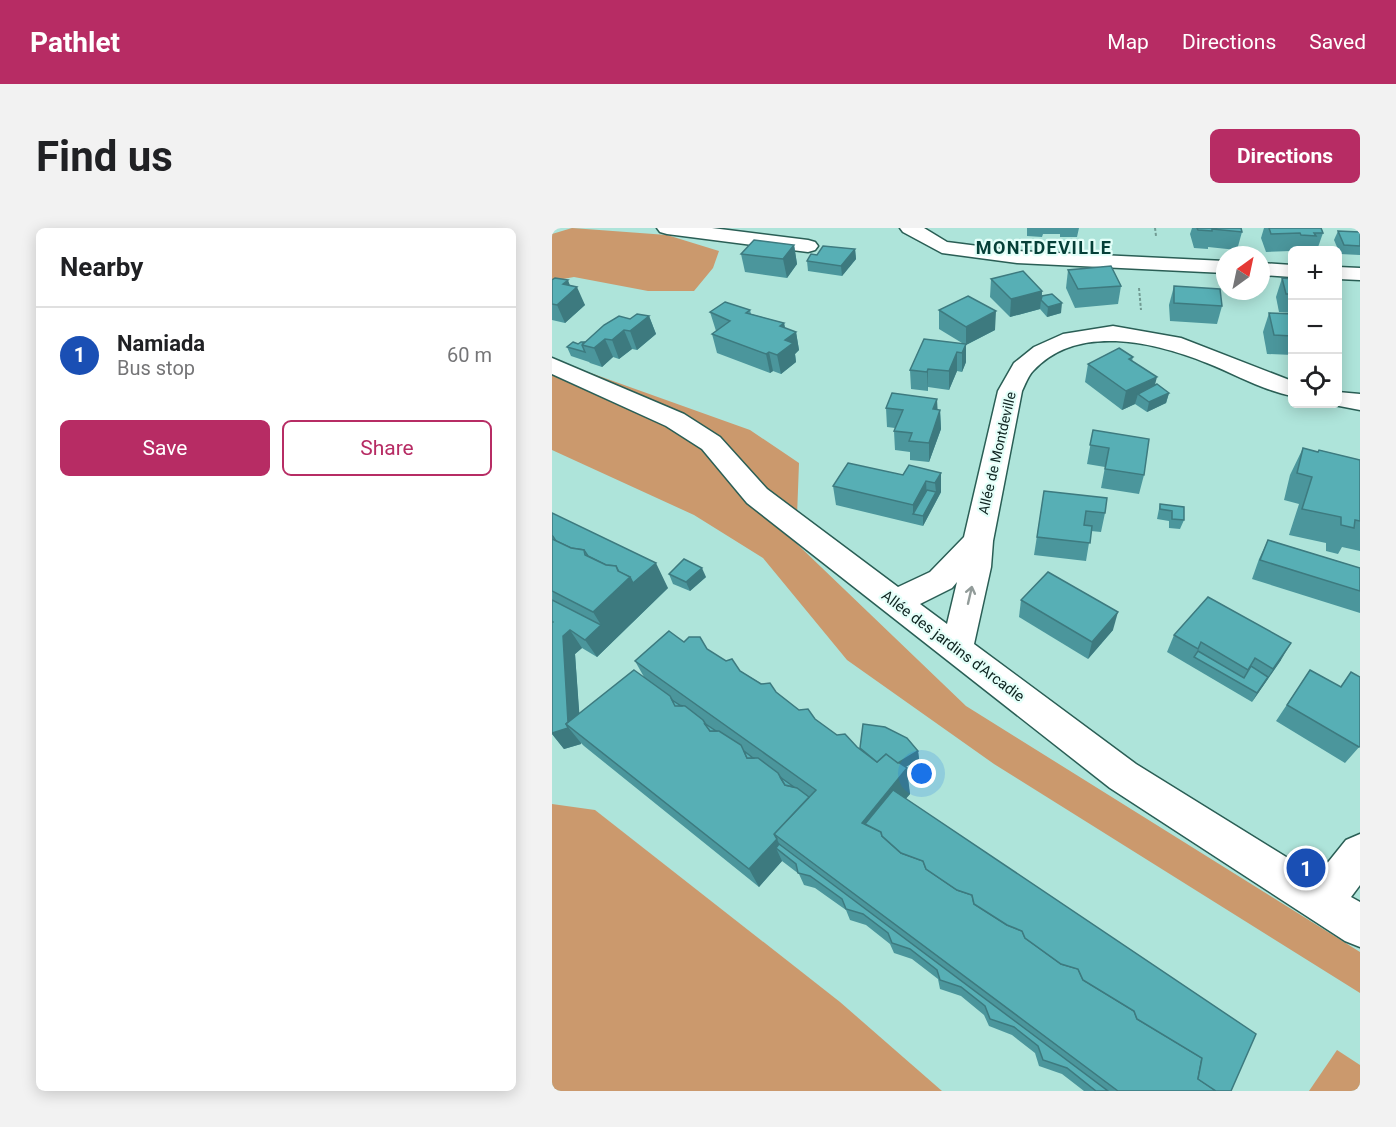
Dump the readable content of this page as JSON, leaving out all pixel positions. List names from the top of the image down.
{
  "streets": {
    "street": ["Allée de Montdeville", "Allée des jardins d'Arcadie"]
  },
  "crossings": [
    ["Allée de Montdeville", "Allée des jardins d'Arcadie"]
  ],
  "districts": ["MONTDEVILLE"],
  "north": "top right",
  "page": {
    "header": "Pathlet",
    "nav": ["Map", "Directions", "Saved"],
    "buttons": [
      "Directions",
      ["Save", "Share"]
    ],
    "title": "Find us",
    "heading": "Nearby",
    "map_buttons": ["+", "−"],
    "list": [
      {
        "mark": "1",
        "name": "Namiada",
        "note": "Bus stop",
        "value": "60 m"
      }
    ],
    "pins": "1"
  }
}
